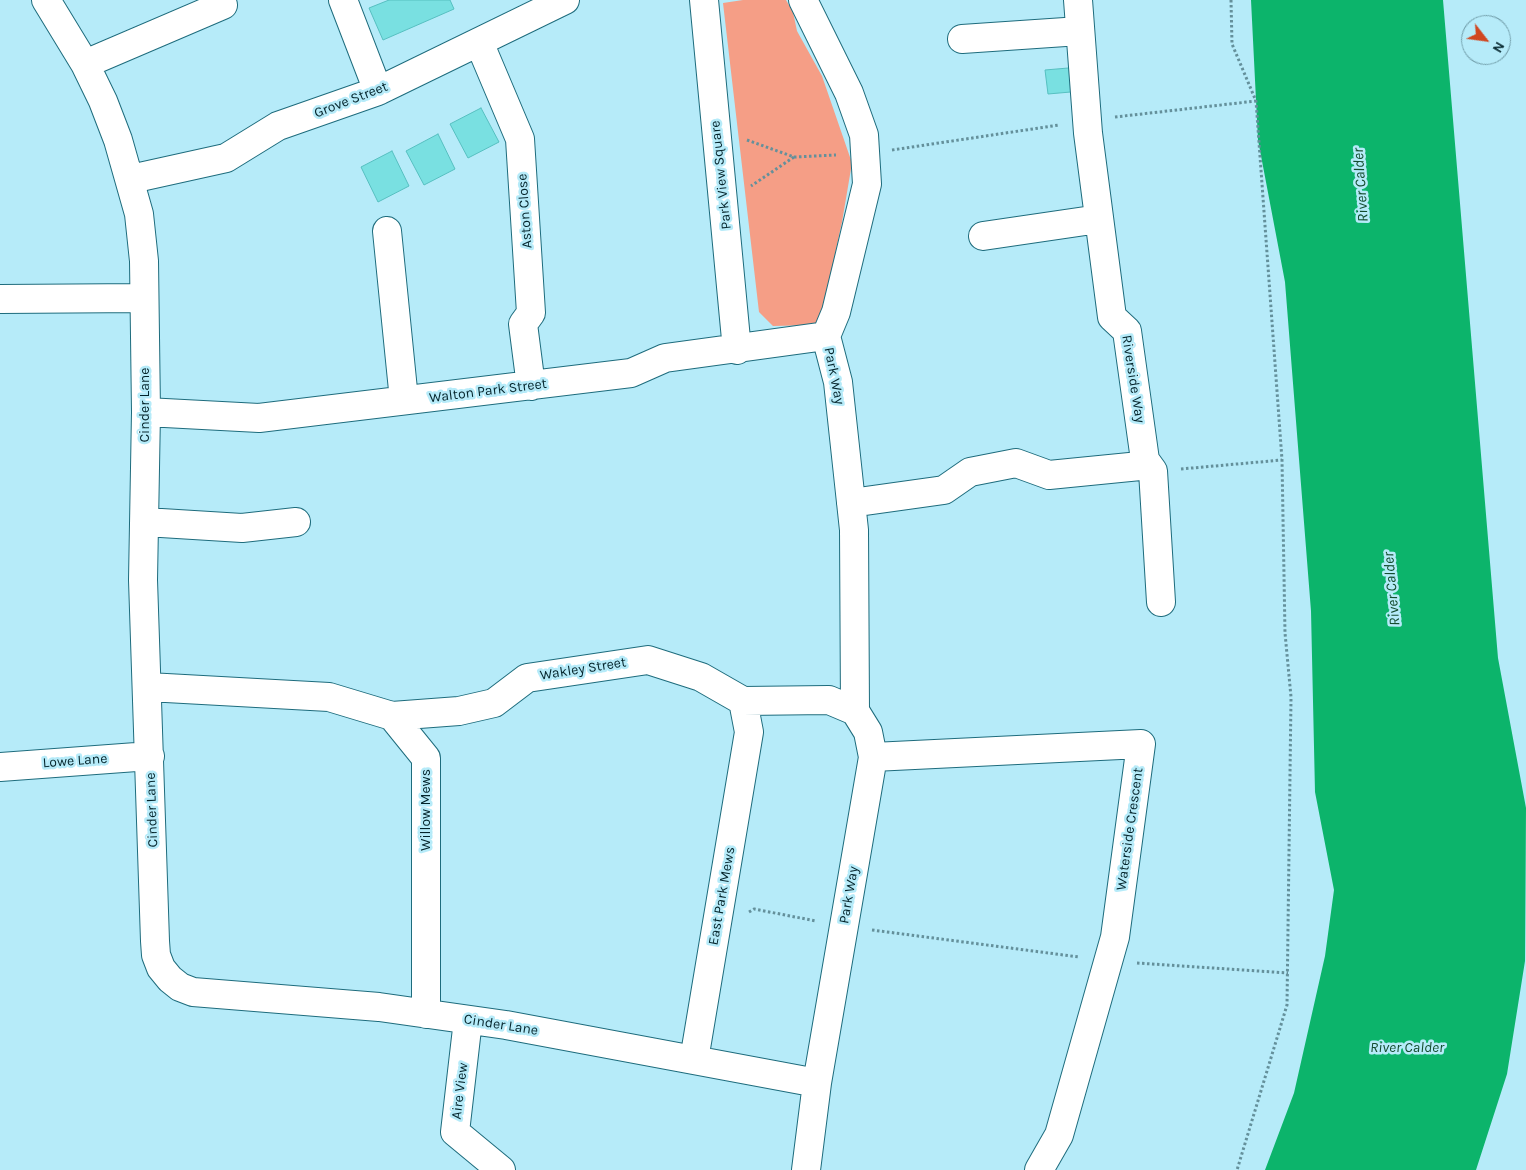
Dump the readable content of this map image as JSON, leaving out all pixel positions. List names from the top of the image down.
{
  "streets": {
    "street": [
      "Grove Street",
      "Park View Square",
      "Aston Close",
      "Park Way",
      "Riverside Way",
      "Walton Park Street",
      "Cinder Lane",
      "Wakley Street",
      "Lowe Lane",
      "Willow Mews",
      "Waterside Crescent",
      "East Park Mews",
      "Aire View"
    ]
  },
  "crossings": [
    ["Grove Street", "Aston Close"],
    ["Grove Street", "Cinder Lane"],
    ["Park View Square", "Walton Park Street"],
    ["Aston Close", "Walton Park Street"],
    ["Park Way", "Walton Park Street"],
    ["Park Way", "Cinder Lane"],
    ["Park Way", "Waterside Crescent"],
    ["Walton Park Street", "Cinder Lane"],
    ["Cinder Lane", "Lowe Lane"],
    ["Cinder Lane", "Willow Mews"],
    ["Cinder Lane", "East Park Mews"],
    ["Cinder Lane", "Aire View"],
    ["Wakley Street", "Willow Mews"],
    ["Wakley Street", "East Park Mews"]
  ],
  "water": ["River Calder"],
  "north": "bottom right"
}
